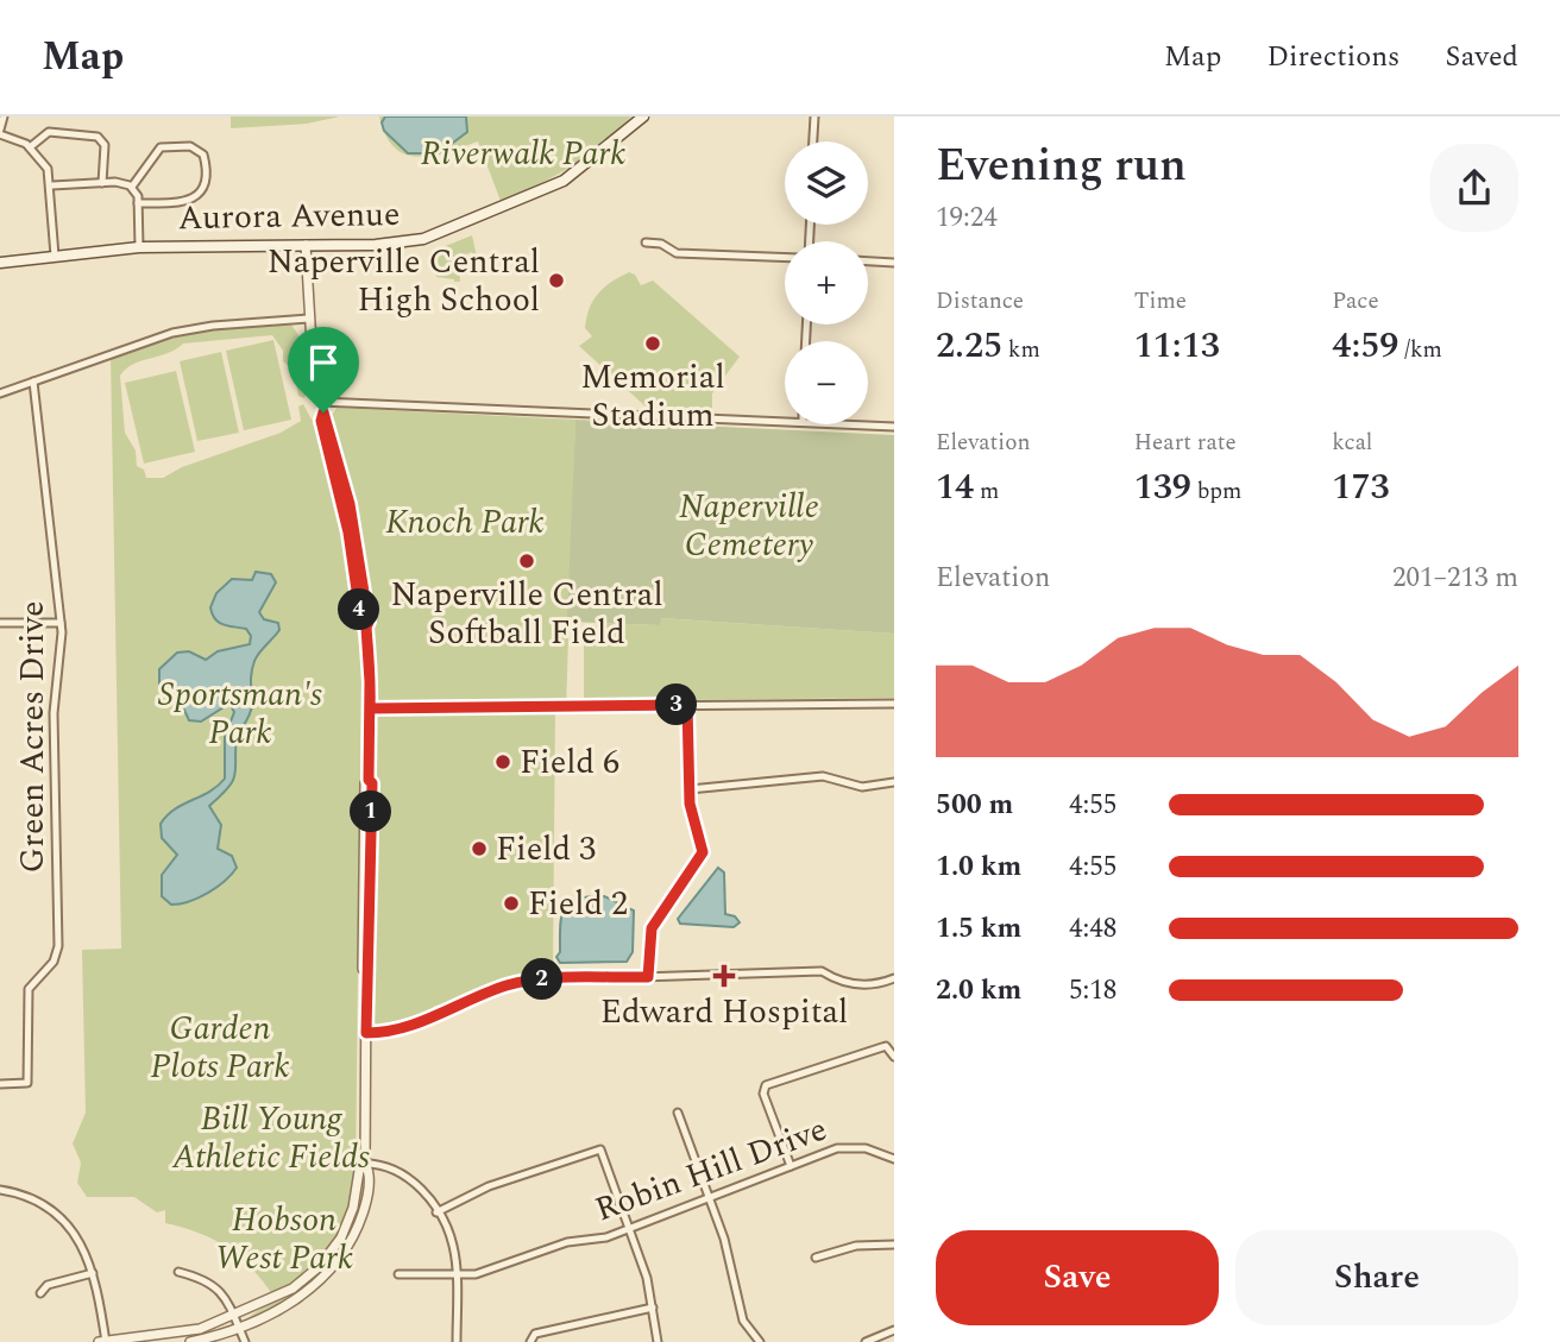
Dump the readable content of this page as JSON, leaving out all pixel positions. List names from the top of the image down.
{
  "streets": {
    "main road": ["Aurora Avenue"],
    "street": ["Green Acres Drive", "Robin Hill Drive"]
  },
  "parks": [
    "Riverwalk Park",
    "Naperville Cemetery",
    "Knoch Park",
    "Sportsman's Park",
    "Garden Plots Park",
    "Bill Young Athletic Fields",
    "Hobson West Park"
  ],
  "places": {
    "other": [
      "Naperville Central High School",
      "Memorial Stadium",
      "Naperville Central Softball Field",
      "Field 6",
      "Field 3",
      "Field 2"
    ],
    "health": ["Edward Hospital"]
  },
  "page": {
    "header": "Map",
    "nav": ["Map", "Directions", "Saved"],
    "heading": ["Evening run", "19:24"],
    "map_buttons": ["+", "−"],
    "stats": [
      ["Distance", "2.25 km"],
      ["Time", "11:13"],
      ["Pace", "4:59 /km"],
      ["Elevation", "14 m"],
      ["Heart rate", "139 bpm"],
      ["kcal", "173"]
    ],
    "chart": ["Elevation", "201–213 m"],
    "pins": [
      "4",
      "3",
      "1",
      "2"
    ],
    "list": [
      {
        "name": "500 m",
        "note": "4:55"
      },
      {
        "name": "1.0 km",
        "note": "4:55"
      },
      {
        "name": "1.5 km",
        "note": "4:48"
      },
      {
        "name": "2.0 km",
        "note": "5:18"
      }
    ],
    "buttons": ["Save", "Share"]
  }
}
